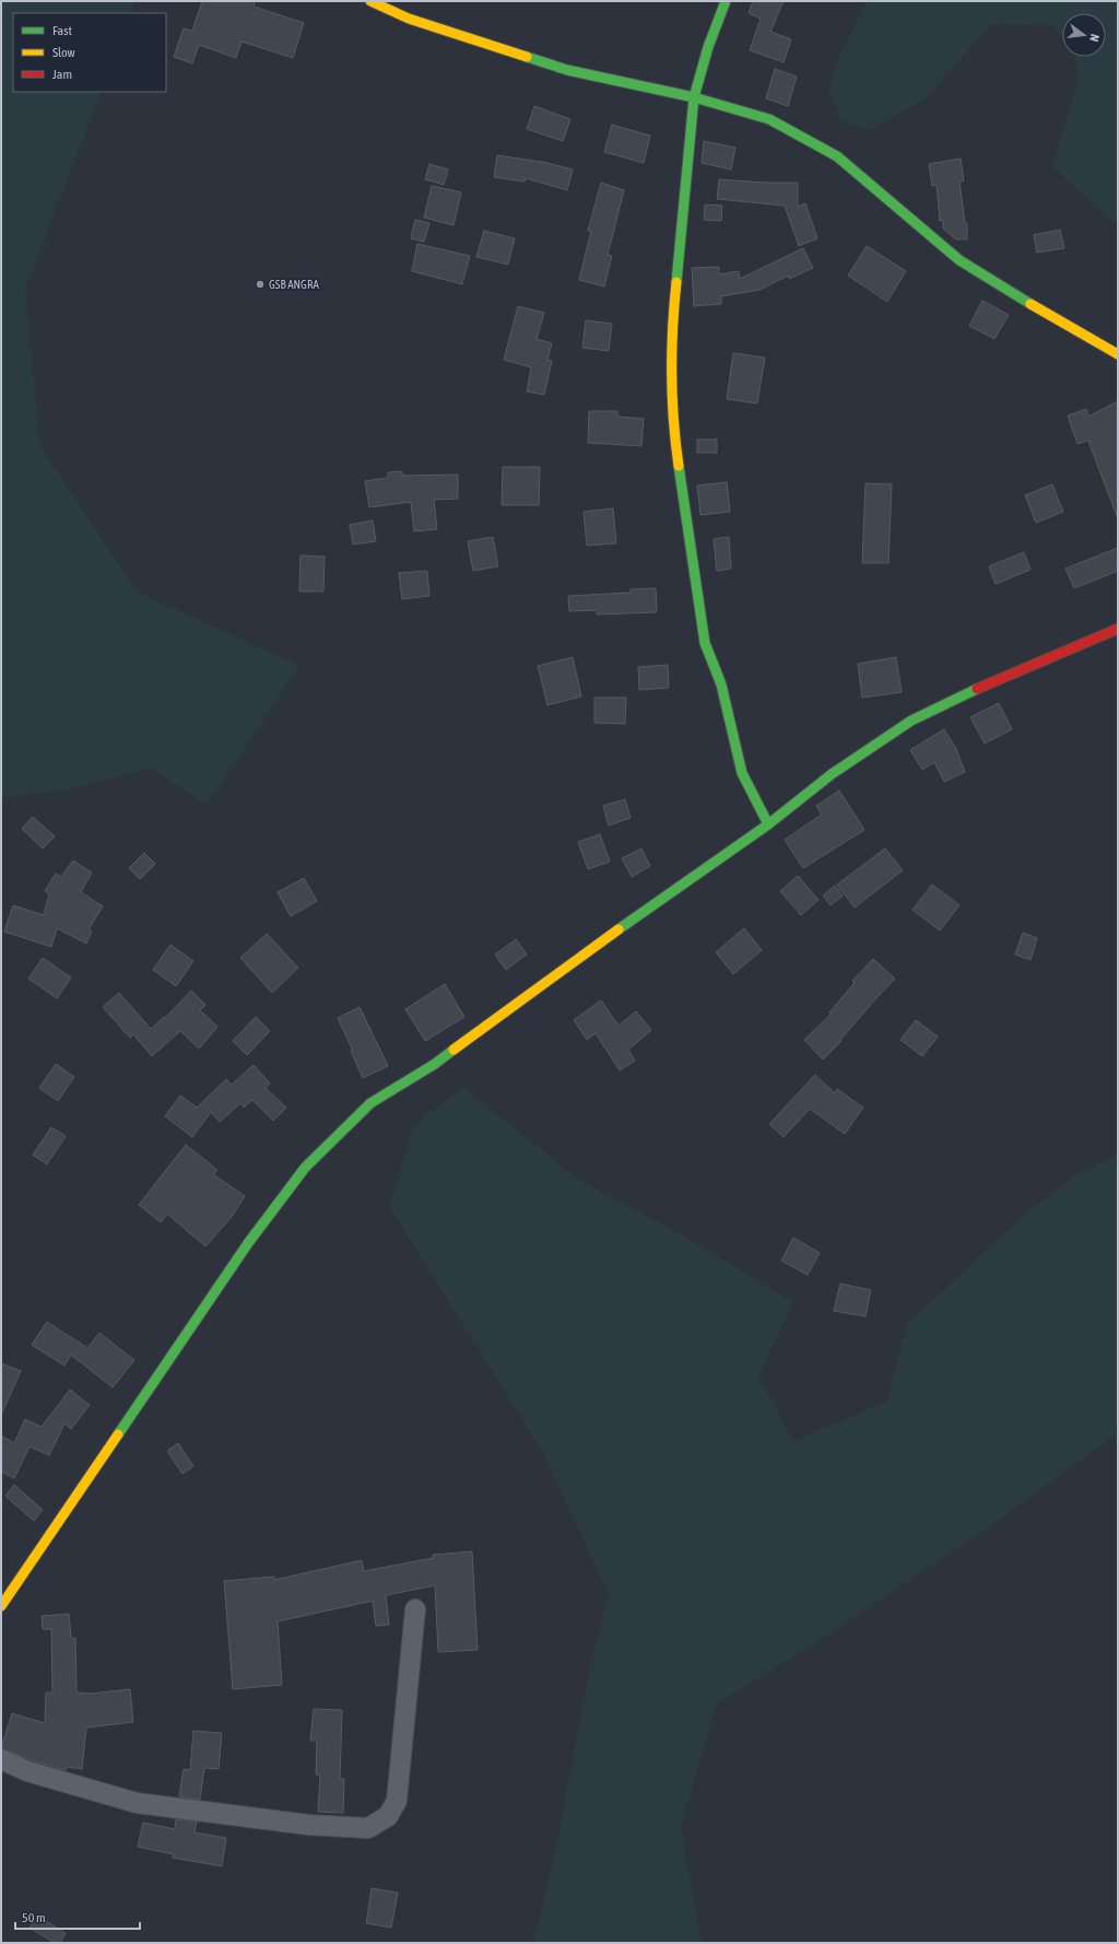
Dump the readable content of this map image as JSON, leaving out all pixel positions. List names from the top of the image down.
{
  "places": ["GSB ANGRA"],
  "legend": ["Fast", "Slow", "Jam"],
  "scale_bar": "50 m",
  "north": "right"
}
